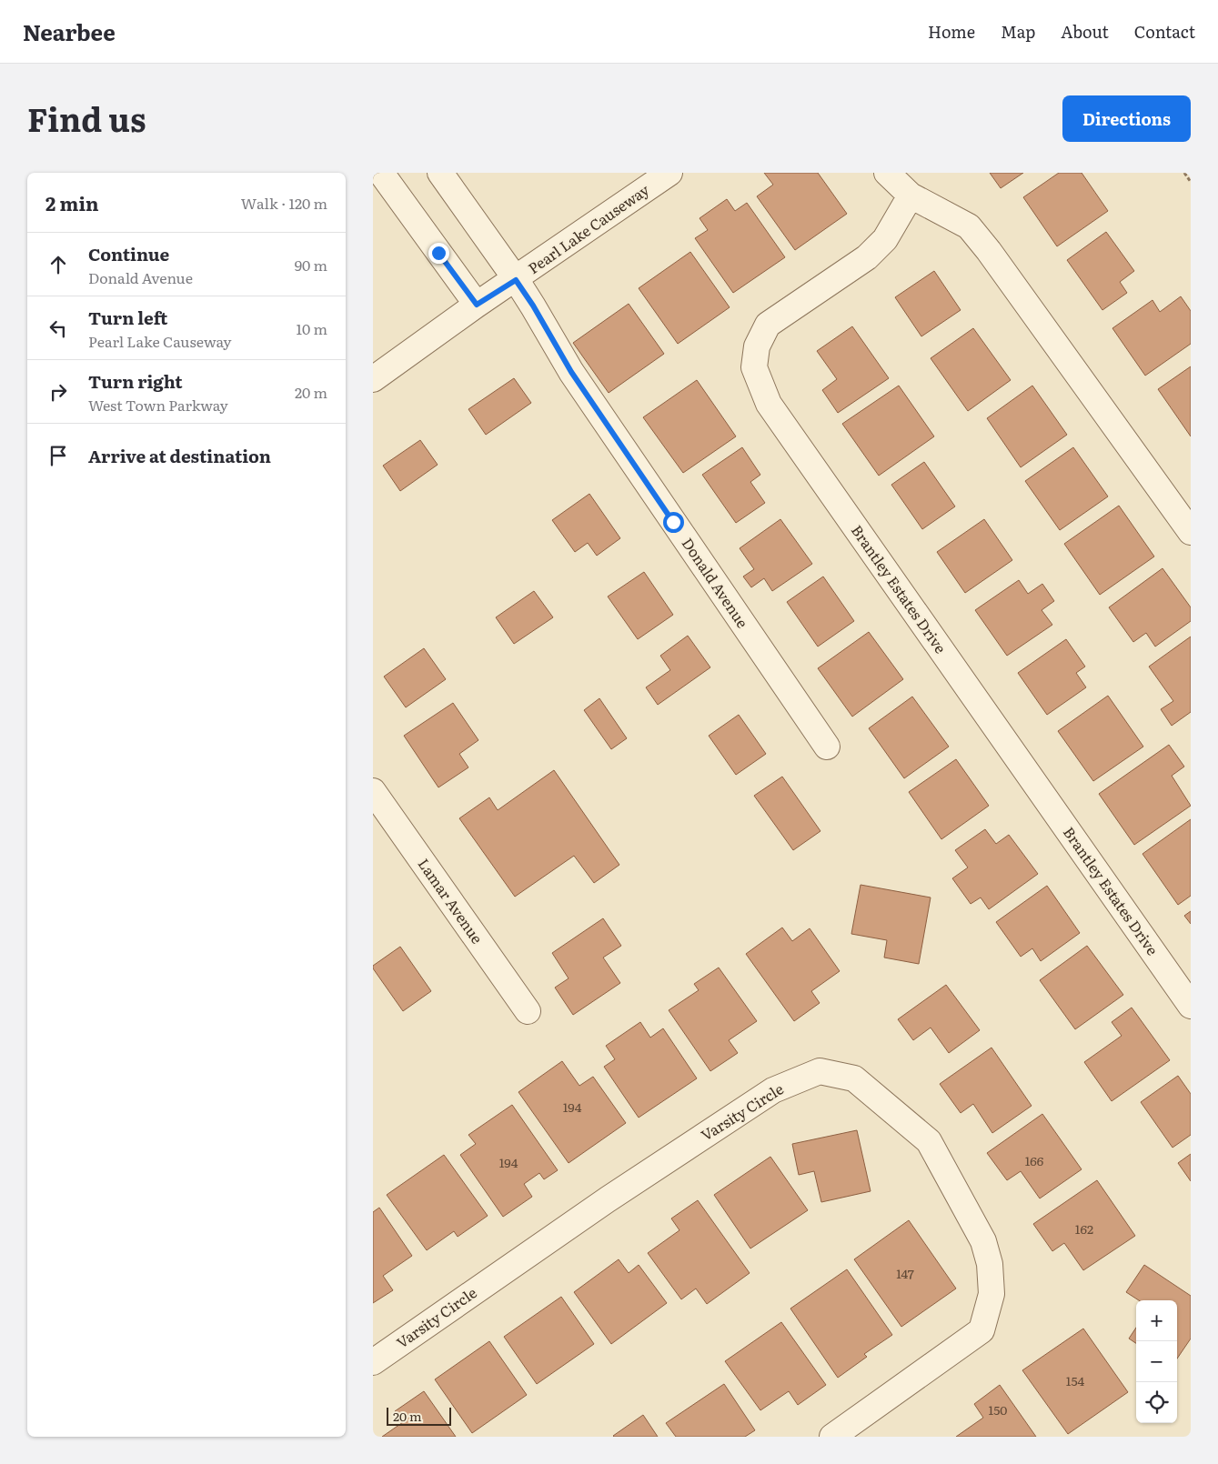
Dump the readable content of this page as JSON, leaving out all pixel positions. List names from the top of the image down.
{
  "streets": {
    "street": [
      "Pearl Lake Causeway",
      "Donald Avenue",
      "Brantley Estates Drive",
      "Lamar Avenue",
      "Varsity Circle"
    ]
  },
  "crossings": [
    ["Pearl Lake Causeway", "Donald Avenue"]
  ],
  "house_numbers": [
    "194",
    "166",
    "194",
    "162",
    "147",
    "154",
    "150"
  ],
  "scale_bar": "20 m",
  "page": {
    "header": "Nearbee",
    "nav": [
      "Home",
      "Map",
      "About",
      "Contact"
    ],
    "title": "Find us",
    "buttons": "Directions",
    "heading": ["2 min", "Walk · 120 m"],
    "list": [
      ["Continue", "Donald Avenue", "90 m"],
      ["Turn left", "Pearl Lake Causeway", "10 m"],
      ["Turn right", "West Town Parkway", "20 m"],
      "Arrive at destination"
    ],
    "map_buttons": ["+", "−"],
    "scale": "20 m"
  }
}
